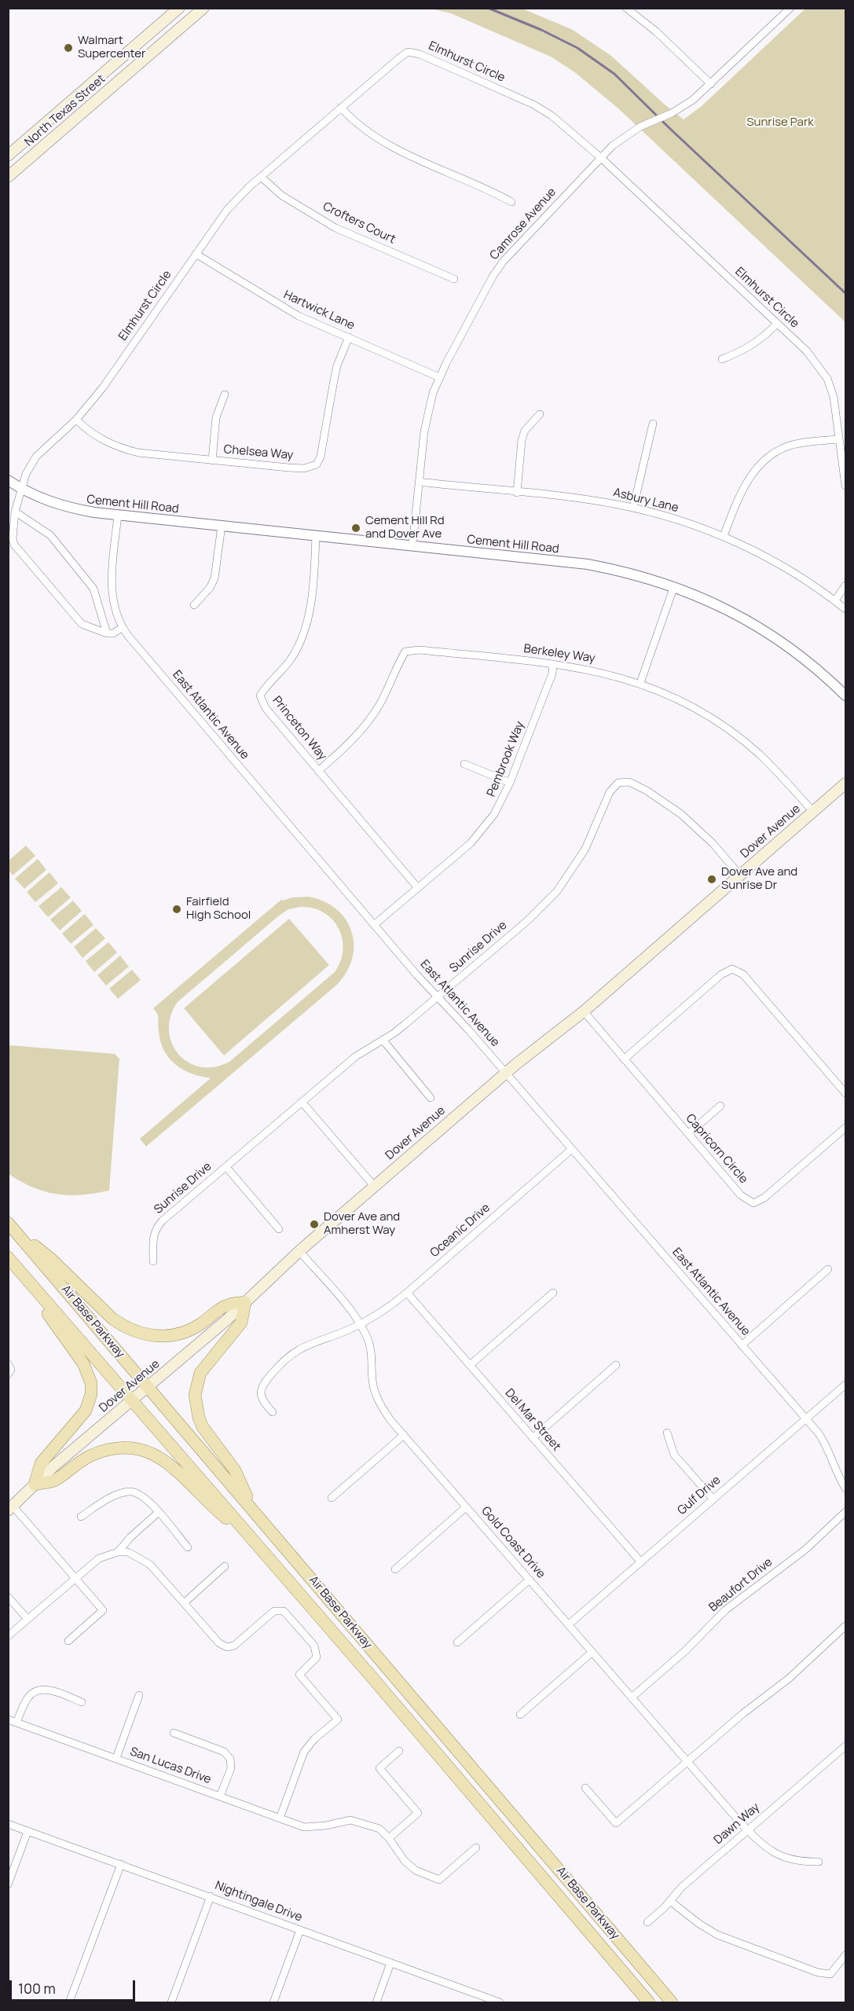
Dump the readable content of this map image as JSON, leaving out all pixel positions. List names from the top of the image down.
{
  "streets": {
    "main road": ["North Texas Street", "Dover Avenue", "Air Base Parkway"],
    "street": [
      "Elmhurst Circle",
      "Crofters Court",
      "Camrose Avenue",
      "Hartwick Lane",
      "Chelsea Way",
      "Asbury Lane",
      "Cement Hill Road",
      "Berkeley Way",
      "East Atlantic Avenue",
      "Princeton Way",
      "Pembrook Way",
      "Sunrise Drive",
      "Capricorn Circle",
      "Oceanic Drive",
      "Del Mar Street",
      "Gulf Drive",
      "Gold Coast Drive",
      "Beaufort Drive",
      "San Lucas Drive",
      "Dawn Way",
      "Nightingale Drive"
    ]
  },
  "crossings": [
    ["Elmhurst Circle", "Crofters Court"],
    ["Elmhurst Circle", "Camrose Avenue"],
    ["Elmhurst Circle", "Hartwick Lane"],
    ["Elmhurst Circle", "Chelsea Way"],
    ["Elmhurst Circle", "Cement Hill Road"],
    ["Camrose Avenue", "Hartwick Lane"],
    ["Camrose Avenue", "Asbury Lane"],
    ["Camrose Avenue", "Cement Hill Road"],
    ["Hartwick Lane", "Chelsea Way"],
    ["Cement Hill Road", "East Atlantic Avenue"],
    ["Cement Hill Road", "Princeton Way"],
    ["Berkeley Way", "Princeton Way"],
    ["Berkeley Way", "Pembrook Way"],
    ["Berkeley Way", "Dover Avenue"],
    ["East Atlantic Avenue", "Pembrook Way"],
    ["East Atlantic Avenue", "Dover Avenue"],
    ["East Atlantic Avenue", "Sunrise Drive"],
    ["East Atlantic Avenue", "Oceanic Drive"],
    ["East Atlantic Avenue", "Gulf Drive"],
    ["Princeton Way", "Pembrook Way"],
    ["Dover Avenue", "Sunrise Drive"],
    ["Dover Avenue", "Capricorn Circle"],
    ["Dover Avenue", "Air Base Parkway"],
    ["Dover Avenue", "Gold Coast Drive"],
    ["Oceanic Drive", "Del Mar Street"],
    ["Oceanic Drive", "Gold Coast Drive"],
    ["Del Mar Street", "Gulf Drive"],
    ["Gulf Drive", "Gold Coast Drive"],
    ["Gold Coast Drive", "Beaufort Drive"],
    ["Gold Coast Drive", "Dawn Way"]
  ],
  "parks": ["Sunrise Park"],
  "places": [
    "Walmart Supercenter",
    "Cement Hill Rd and Dover Ave",
    "Dover Ave and Sunrise Dr",
    "Fairfield High School",
    "Dover Ave and Amherst Way"
  ],
  "scale_bar": "100 m"
}
